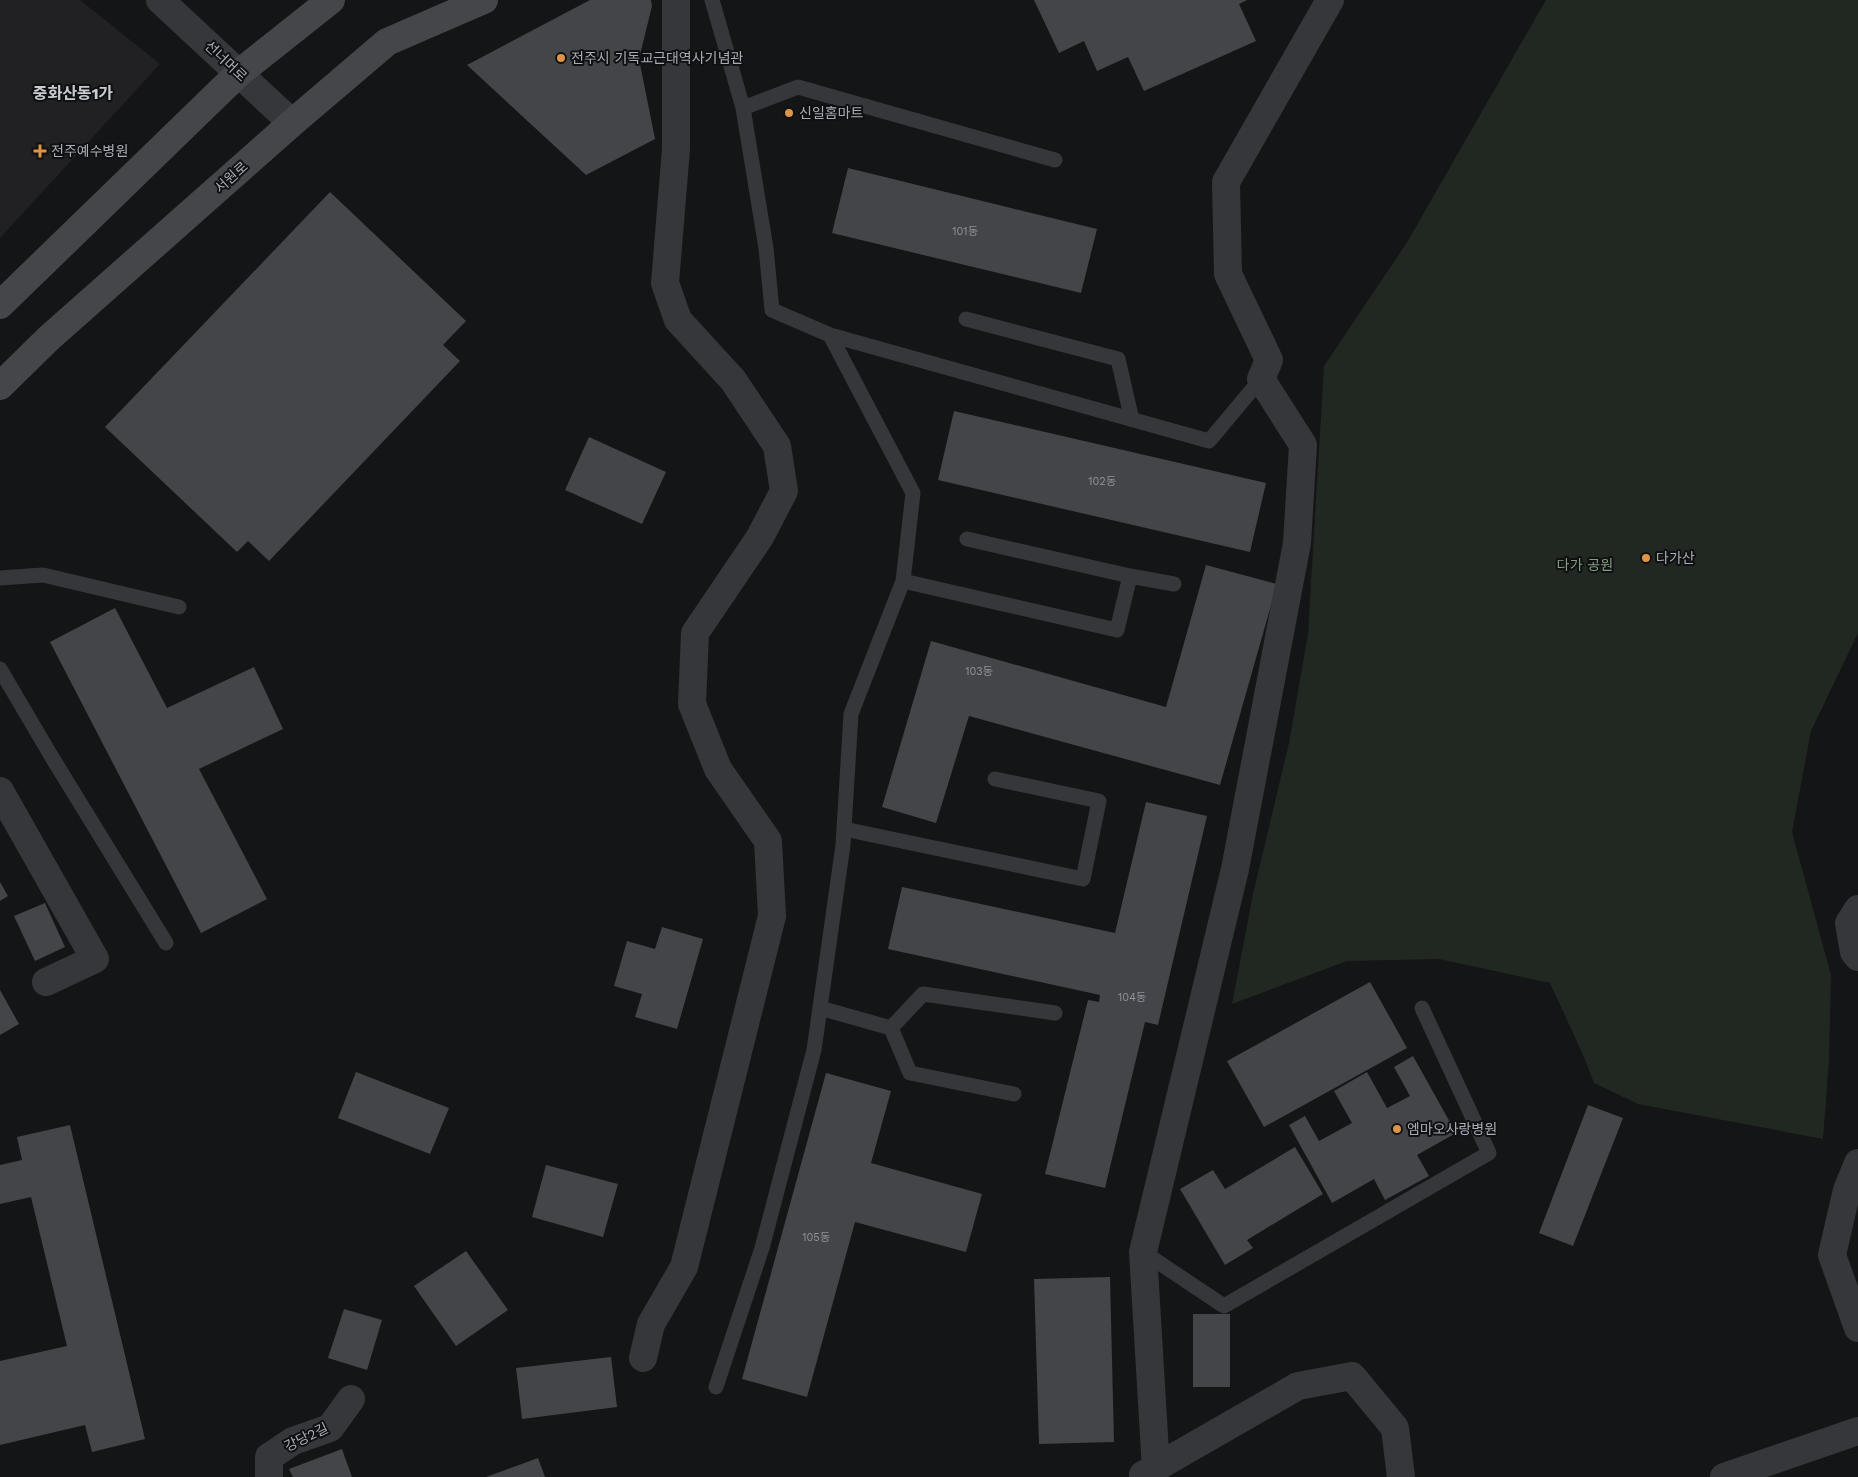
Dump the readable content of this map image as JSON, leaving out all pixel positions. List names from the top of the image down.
{
  "streets": {
    "street": ["선너머로", "서원로", "강당2길"]
  },
  "crossings": [
    ["선너머로", "서원로"]
  ],
  "districts": ["중화산동1가"],
  "parks": ["다가 공원"],
  "places": {
    "other": [
      "전주시 기독교근대역사기념관",
      "신일홈마트",
      "다가산",
      "엠마오사랑병원"
    ],
    "health": ["전주예수병원"]
  },
  "house_numbers": [
    "101동",
    "102동",
    "103동",
    "104동",
    "105동"
  ]
}
